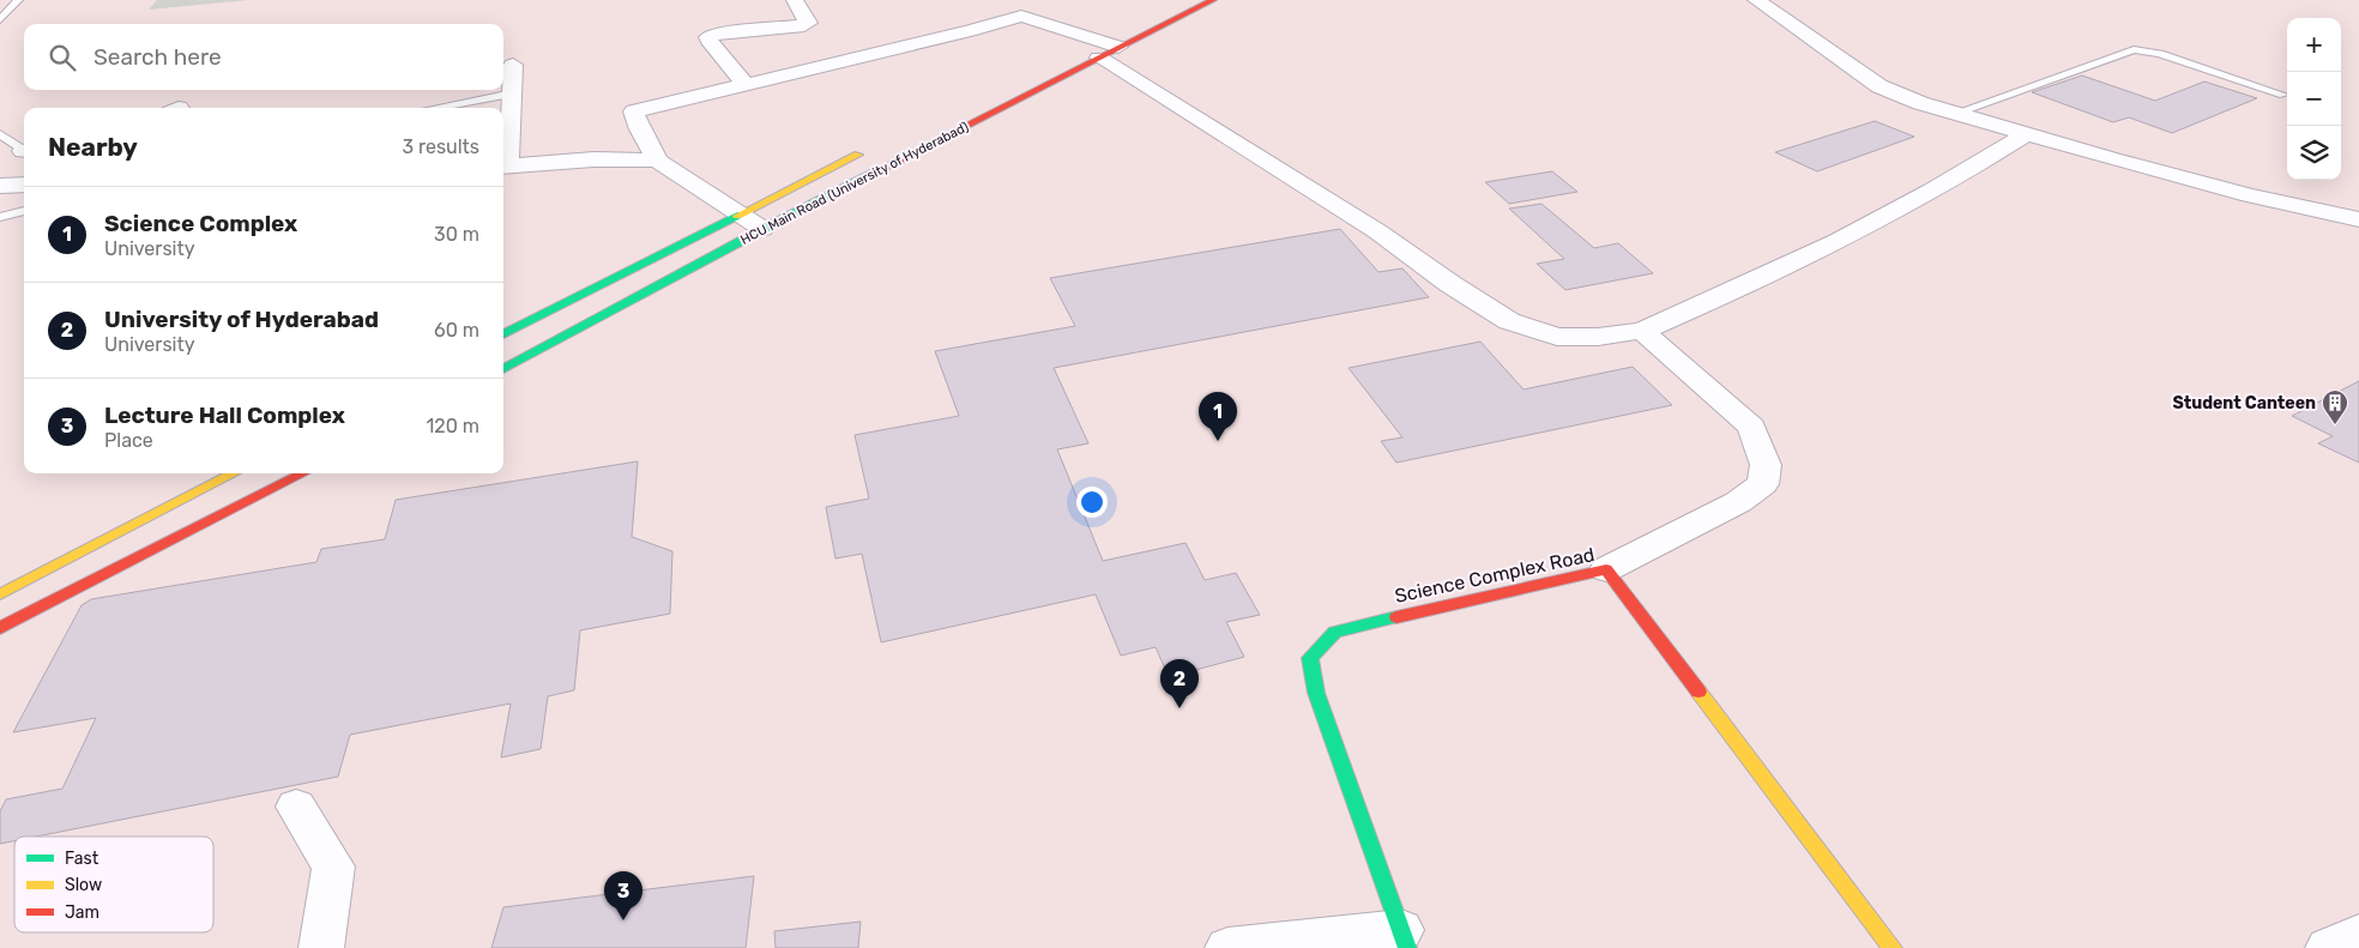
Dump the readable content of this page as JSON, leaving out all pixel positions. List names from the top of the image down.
{
  "streets": {
    "street": ["HCU Main Road (University of Hyderabad)", "Science Complex Road"]
  },
  "places": {
    "building": ["Student Canteen"]
  },
  "legend": ["Fast", "Slow", "Jam"],
  "page": {
    "map_buttons": ["+", "−"],
    "search": "Search here",
    "heading": ["Nearby", "3 results"],
    "list": [
      {
        "mark": "1",
        "name": "Science Complex",
        "note": "University",
        "value": "30 m"
      },
      {
        "mark": "2",
        "name": "University of Hyderabad",
        "note": "University",
        "value": "60 m"
      },
      {
        "mark": "3",
        "name": "Lecture Hall Complex",
        "note": "Place",
        "value": "120 m"
      }
    ],
    "pins": ["1", "2", "3"]
  }
}
